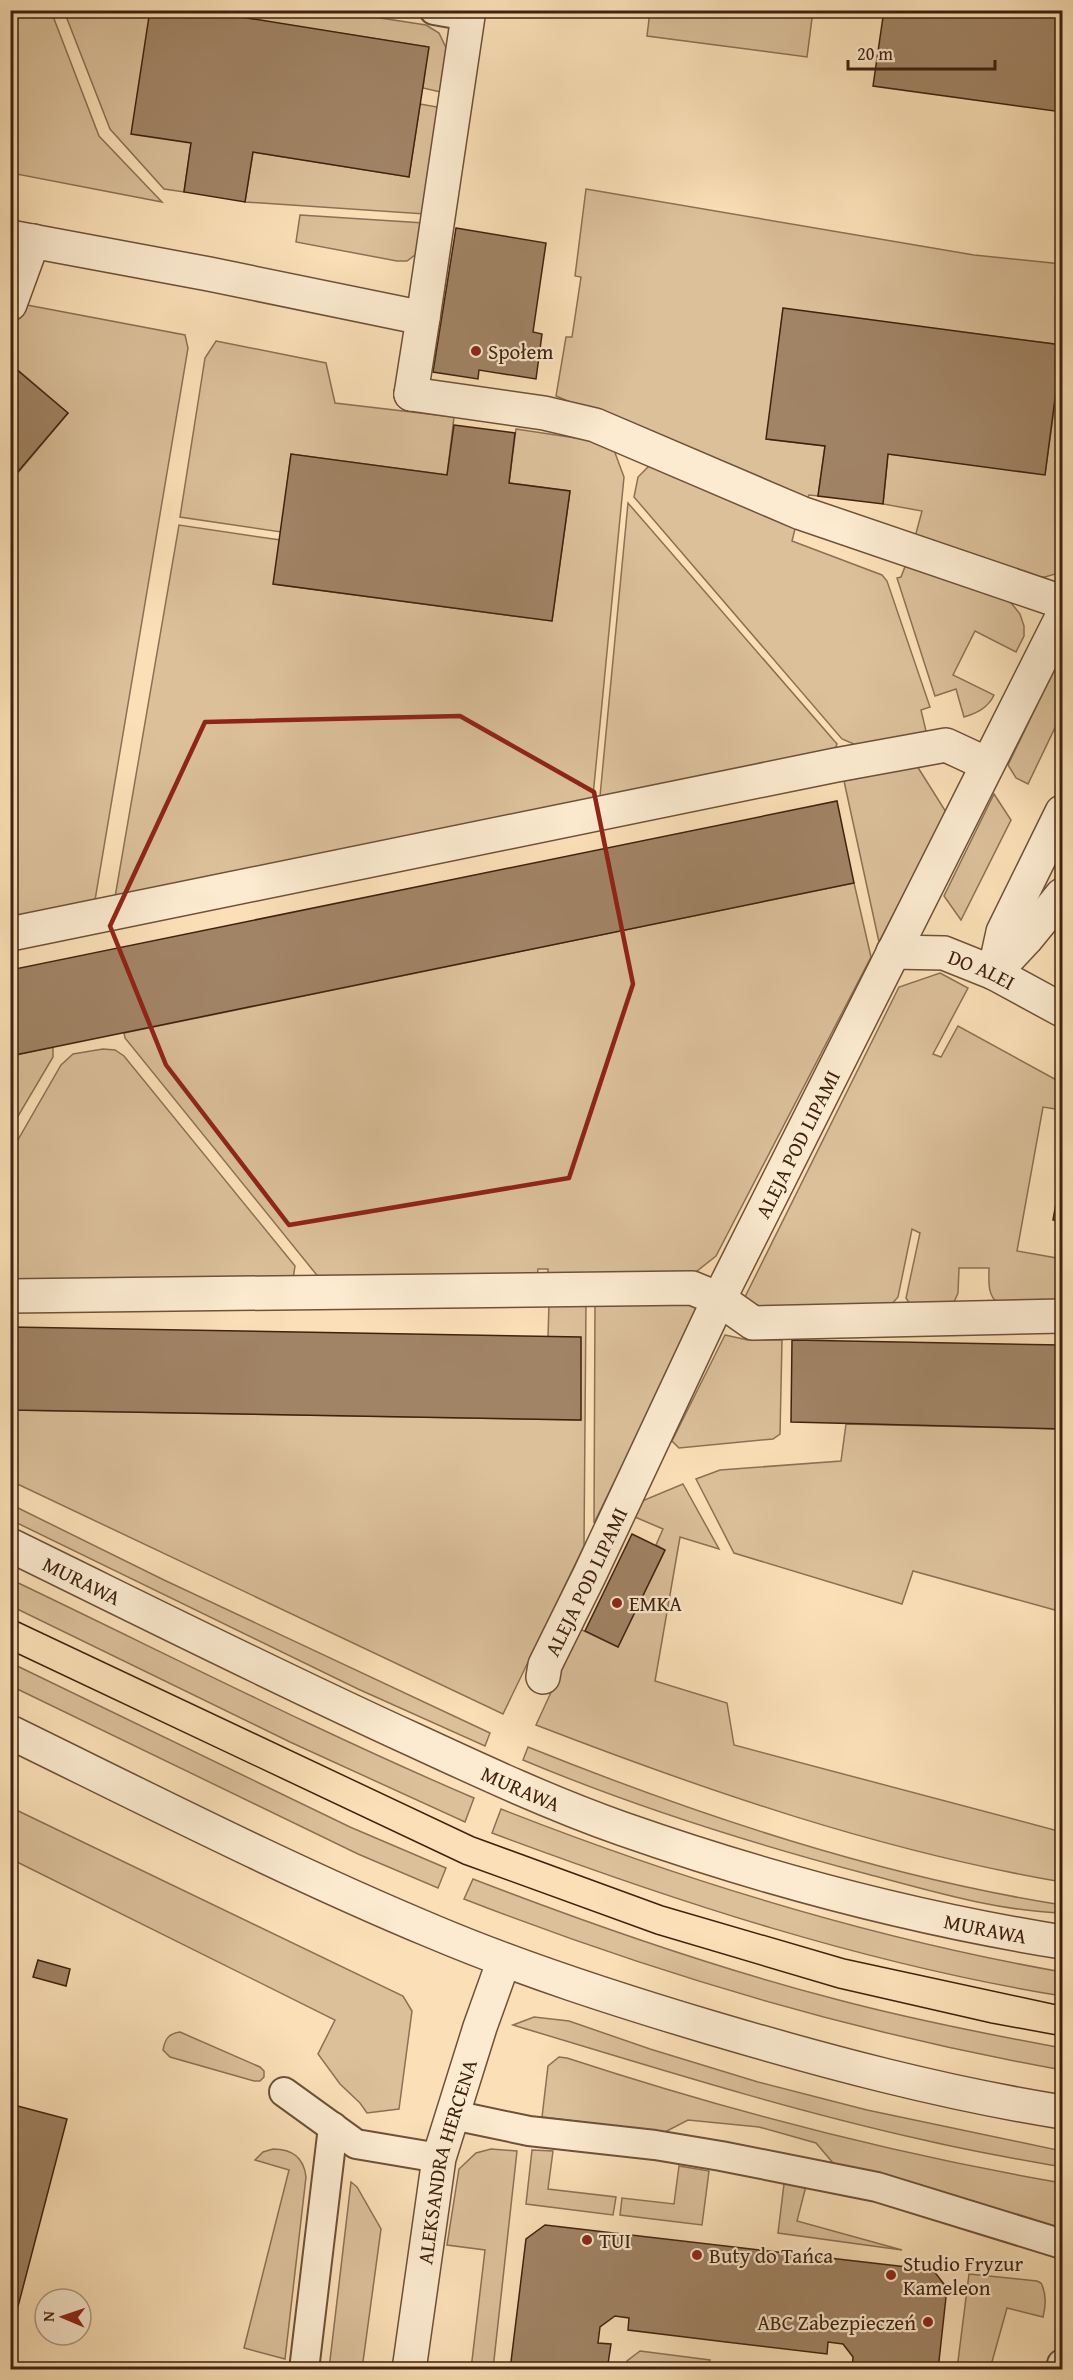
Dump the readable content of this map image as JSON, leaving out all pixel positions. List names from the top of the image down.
{
  "streets": {
    "street": [
      "DO ALEI",
      "ALEJA POD LIPAMI",
      "MURAWA",
      "ALEKSANDRA HERCENA"
    ]
  },
  "crossings": [
    ["DO ALEI", "ALEJA POD LIPAMI"]
  ],
  "places": [
    "Społem",
    "EMKA",
    "TUI",
    "Buty do Tańca",
    "Studio Fryzur Kameleon",
    "ABC Zabezpieczeń"
  ],
  "scale_bar": "20 m",
  "north": "left"
}
